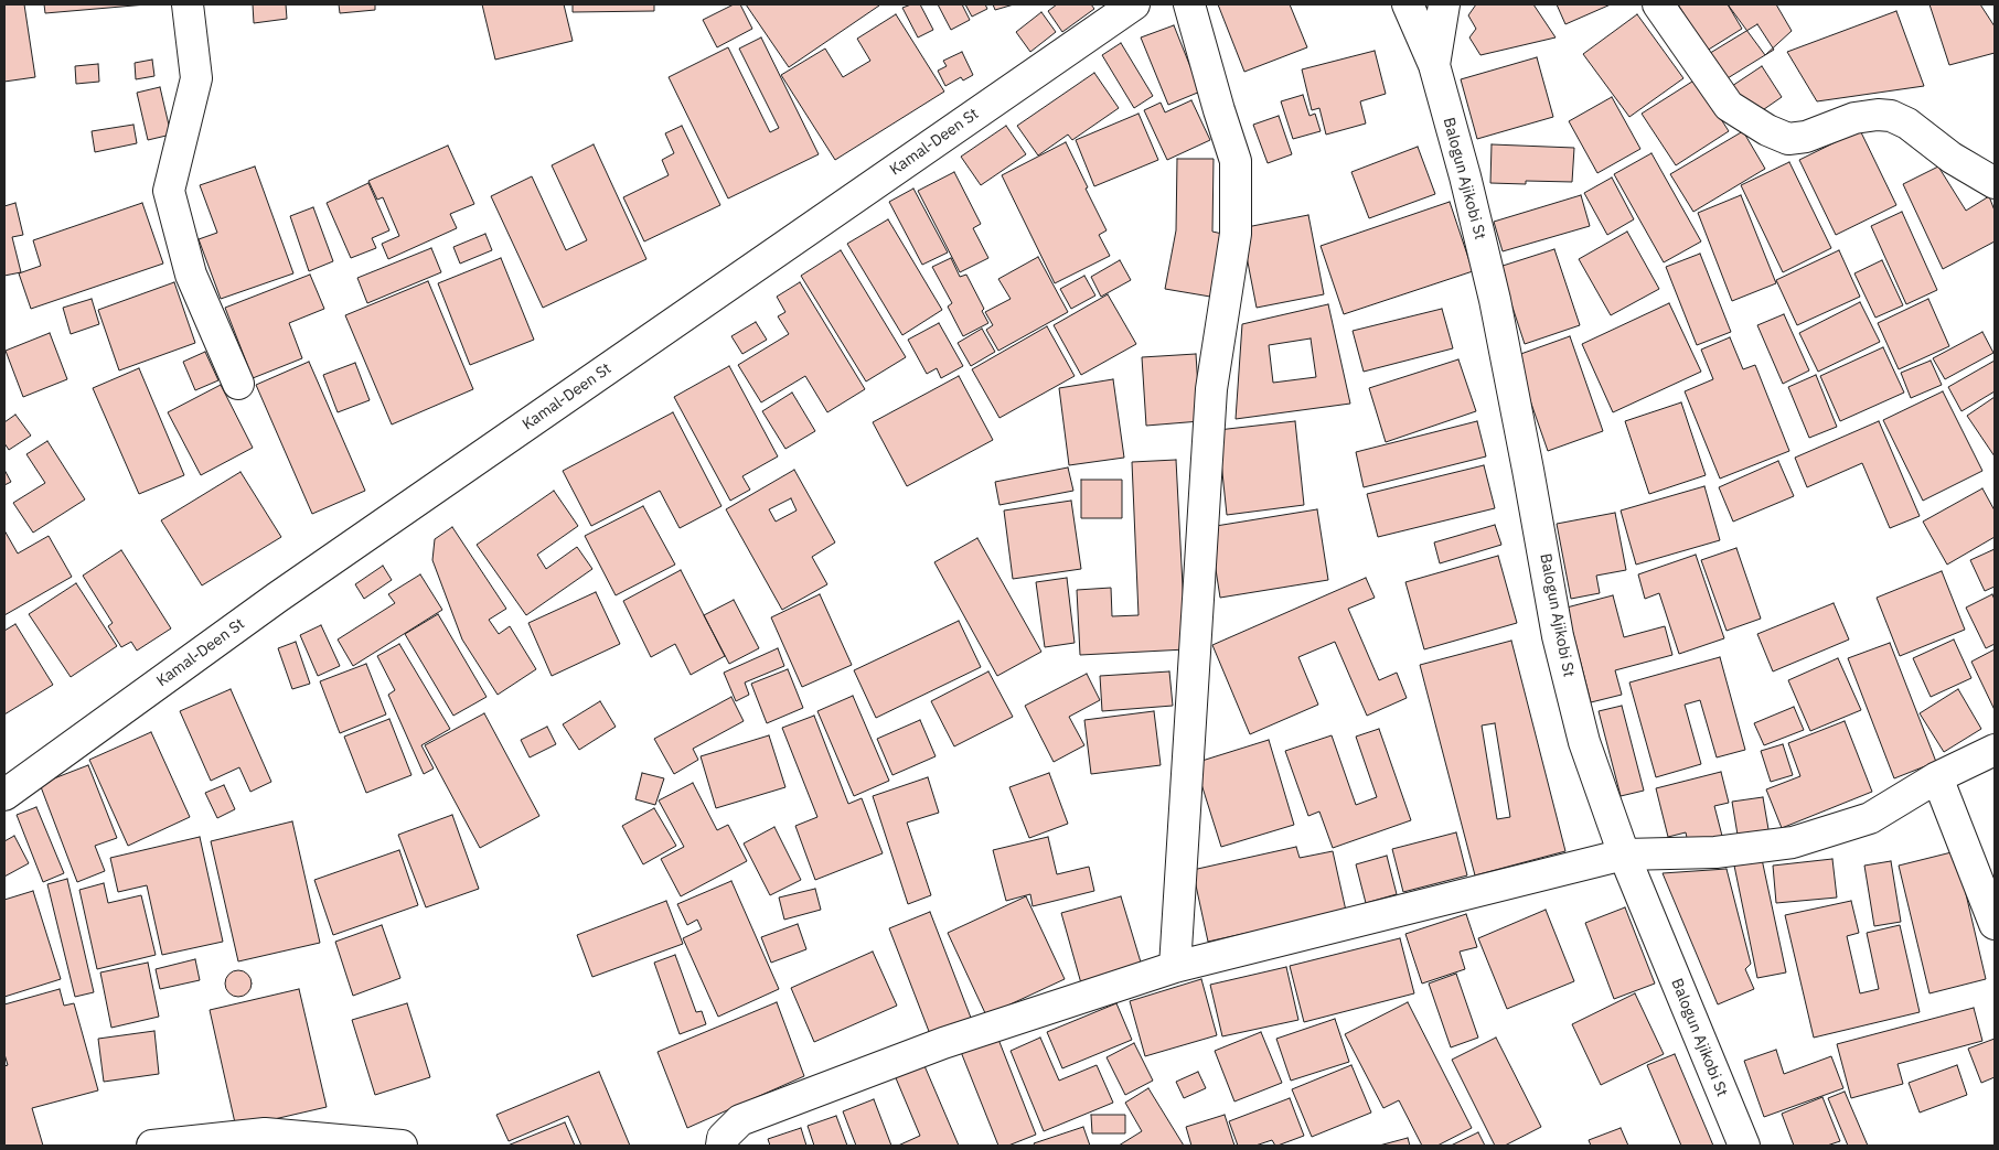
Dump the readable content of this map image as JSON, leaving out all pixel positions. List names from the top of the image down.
{
  "streets": {
    "street": ["Kamal-Deen St", "Balogun Ajikobi St"]
  }
}
